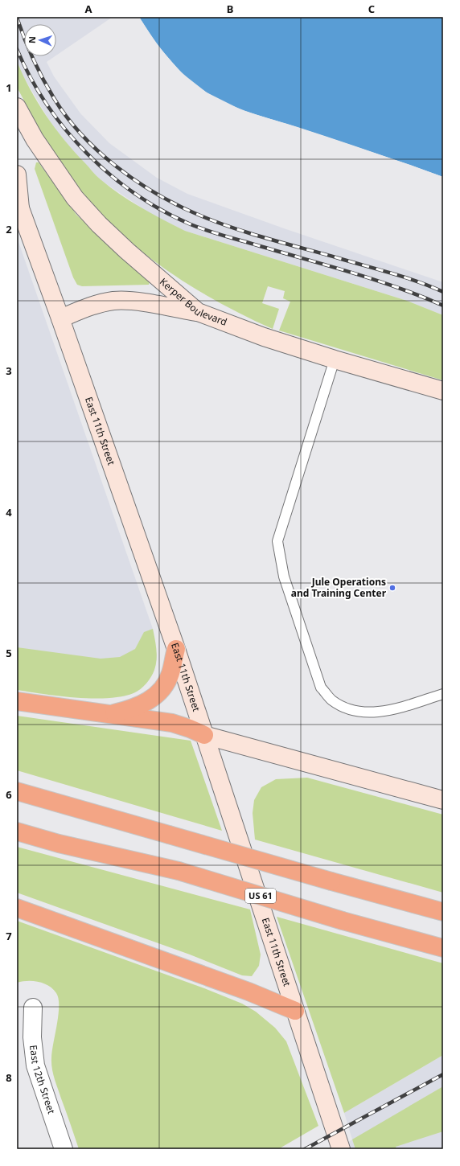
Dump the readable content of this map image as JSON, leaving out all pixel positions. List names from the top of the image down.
{
  "streets": {
    "highway": ["US 61"],
    "main road": ["Kerper Boulevard", "East 11th Street"],
    "street": ["East 12th Street"]
  },
  "places": ["Jule Operations and Training Center"],
  "north": "left",
  "grid": {
    "columns": ["A", "B", "C"],
    "rows": [
      "1",
      "2",
      "3",
      "4",
      "5",
      "6",
      "7",
      "8"
    ]
  }
}
